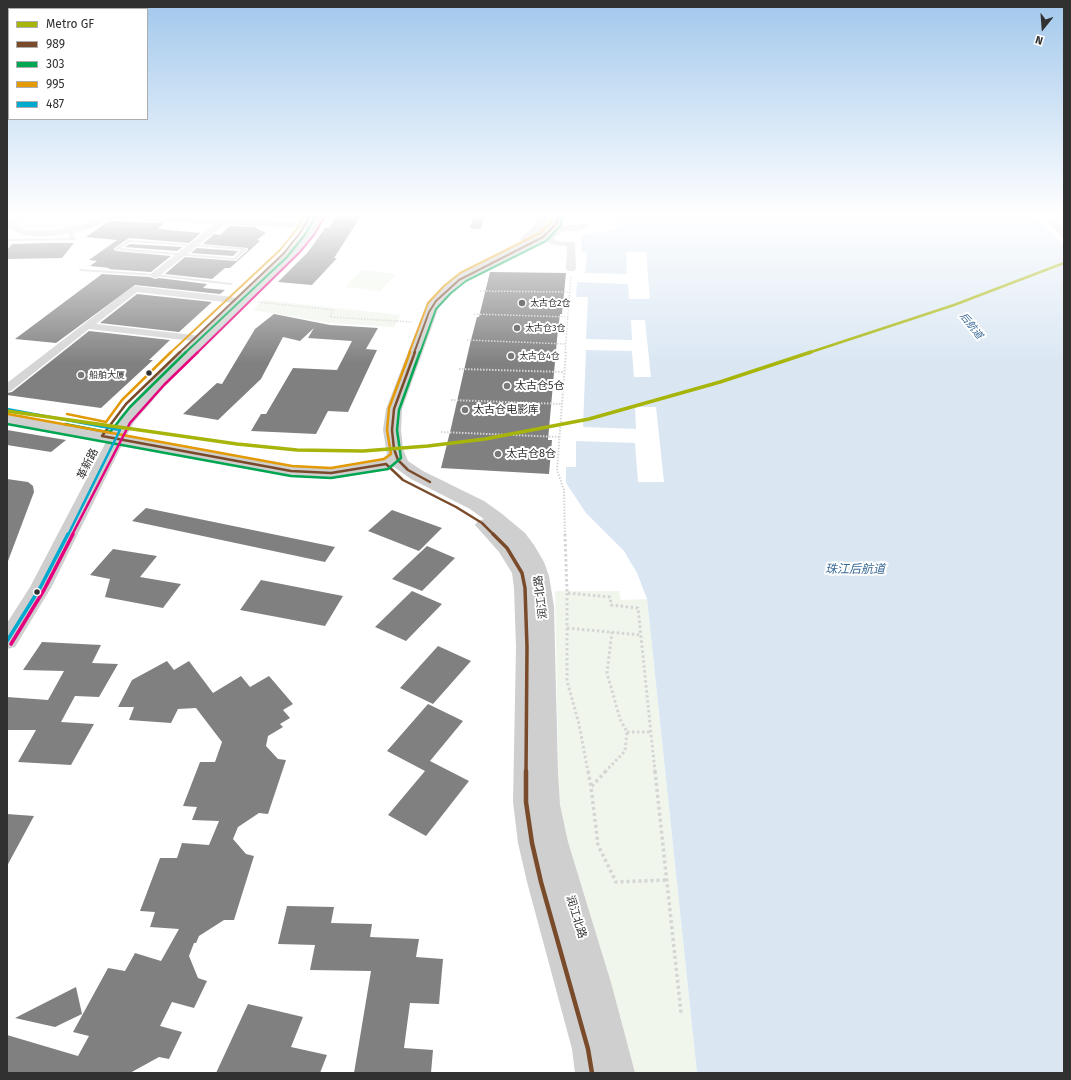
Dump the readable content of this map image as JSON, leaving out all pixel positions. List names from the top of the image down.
{
  "streets": {
    "street": ["革新路", "润江北路"]
  },
  "water": ["后航道", "珠江后航道"],
  "places": [
    "太古仓2仓",
    "太古仓3仓",
    "太古仓4仓",
    "船舶大厦",
    "太古仓5仓",
    "太古仓电影库",
    "太古仓8仓"
  ],
  "lines": [
    "metro line GF",
    "transit line 989",
    "transit line 303",
    "transit line 995",
    "transit line 487"
  ],
  "legend": [
    "Metro GF",
    "989",
    "303",
    "995",
    "487"
  ],
  "north": "bottom"
}
